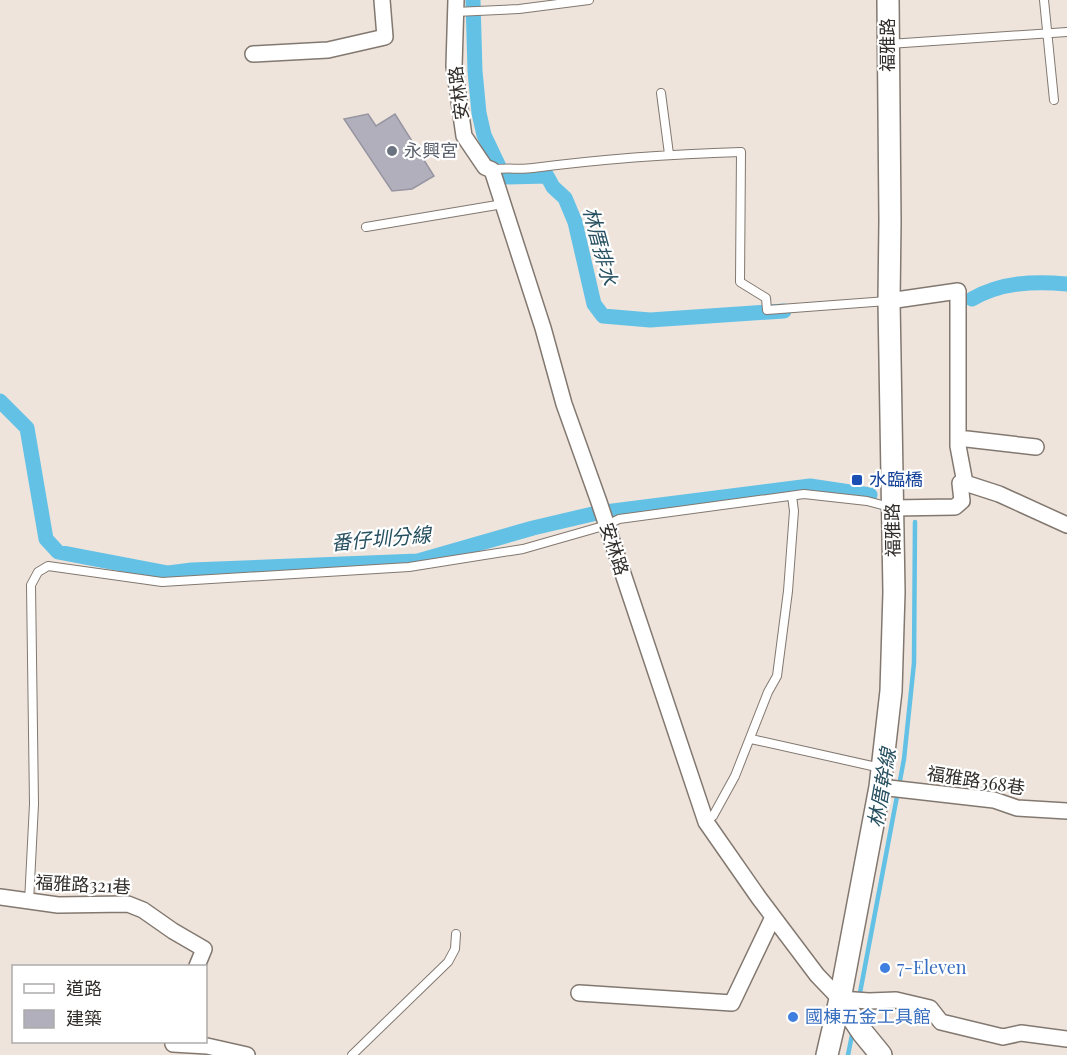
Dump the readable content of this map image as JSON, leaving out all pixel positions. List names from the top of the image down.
{
  "streets": {
    "main road": ["福雅路", "安林路"],
    "street": ["福雅路368巷", "福雅路321巷"]
  },
  "crossings": [
    ["福雅路", "安林路"],
    ["福雅路", "福雅路368巷"]
  ],
  "water": ["林厝排水", "番仔圳分線", "林厝幹線"],
  "places": {
    "other": ["永興宮", "7-Eleven", "國棟五金工具館"],
    "transit": ["水臨橋"]
  },
  "legend": ["道路", "建築"]
}
